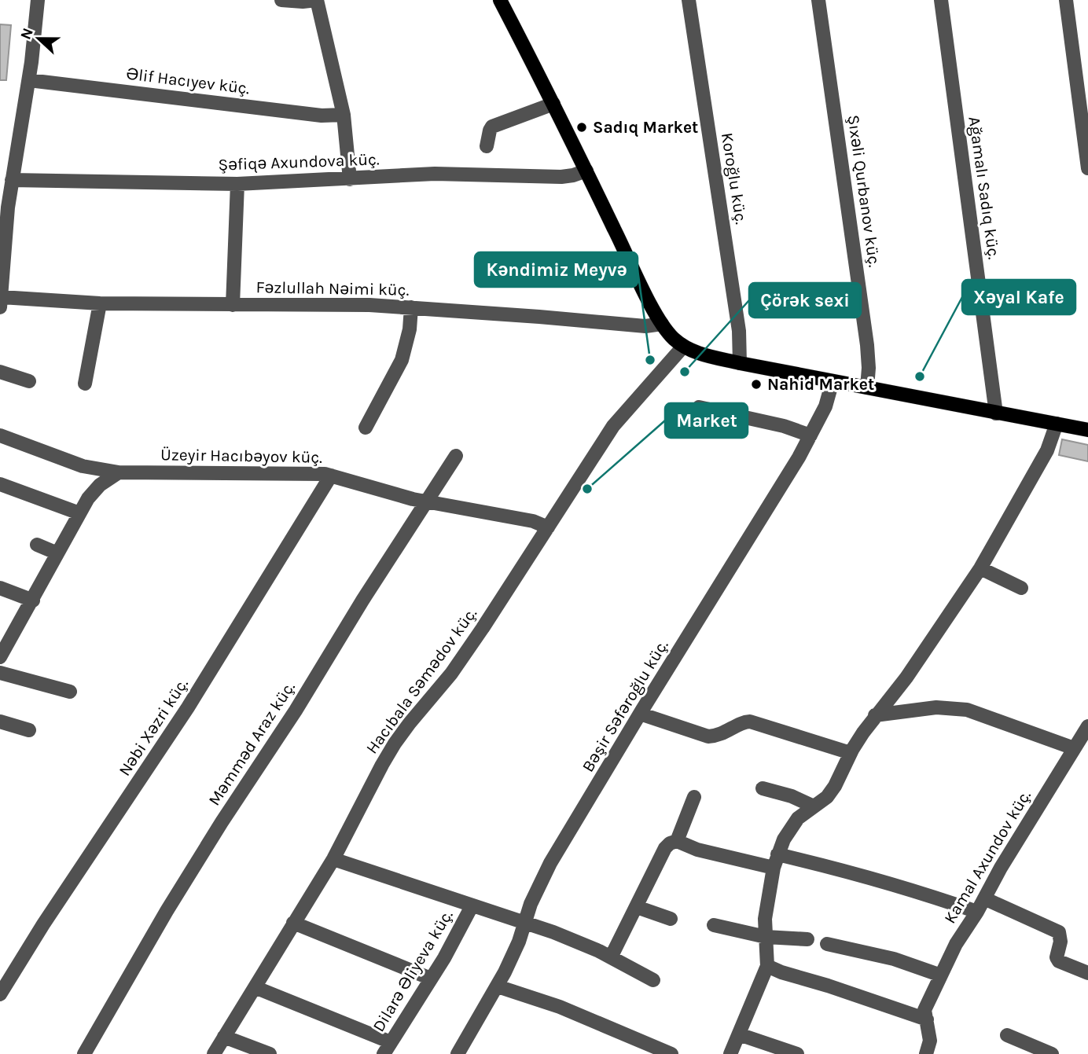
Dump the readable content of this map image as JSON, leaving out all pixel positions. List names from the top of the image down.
{
  "streets": {
    "street": [
      "Əlif Hacıyev küç.",
      "Şəfiqə Axundova küç.",
      "Koroğlu küç.",
      "Ağamalı Sadıq küç.",
      "Şıxəli Qurbanov küç.",
      "Fəzlullah Nəimi küç.",
      "Üzeyir Hacıbəyov küç.",
      "Hacıbala Səmədov küç.",
      "Bəşir Səfəroğlu küç.",
      "Nəbi Xəzri küç.",
      "Məmməd Araz küç.",
      "Kamal Axundov küç.",
      "Dilarə Əliyeva küç."
    ]
  },
  "crossings": [
    ["Üzeyir Hacıbəyov küç.", "Hacıbala Səmədov küç."],
    ["Üzeyir Hacıbəyov küç.", "Nəbi Xəzri küç."],
    ["Üzeyir Hacıbəyov küç.", "Məmməd Araz küç."]
  ],
  "places": [
    "Sadıq Market",
    "Kəndimiz Meyvə",
    "Çörək sexi",
    "Xəyal Kafe",
    "Nahid Market",
    "Market"
  ],
  "north": "left"
}
